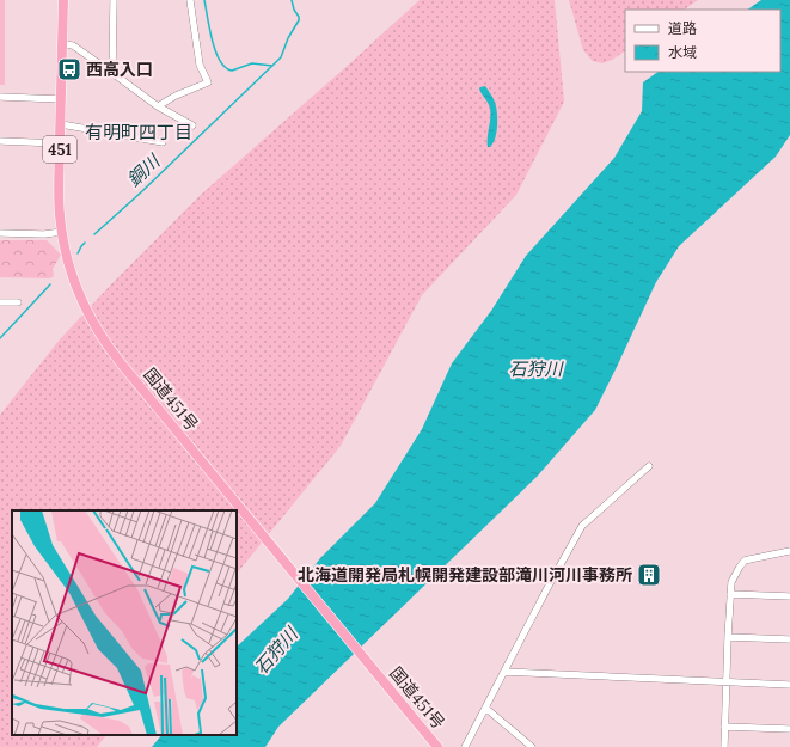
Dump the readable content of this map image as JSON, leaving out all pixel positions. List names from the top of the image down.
{
  "streets": {
    "highway": ["451", "国道451号"]
  },
  "districts": ["有明町四丁目"],
  "water": ["銅川", "石狩川"],
  "places": {
    "bus stop": ["西高入口"],
    "building": ["北海道開発局札幌開発建設部滝川河川事務所"]
  },
  "legend": ["道路", "水域"]
}
